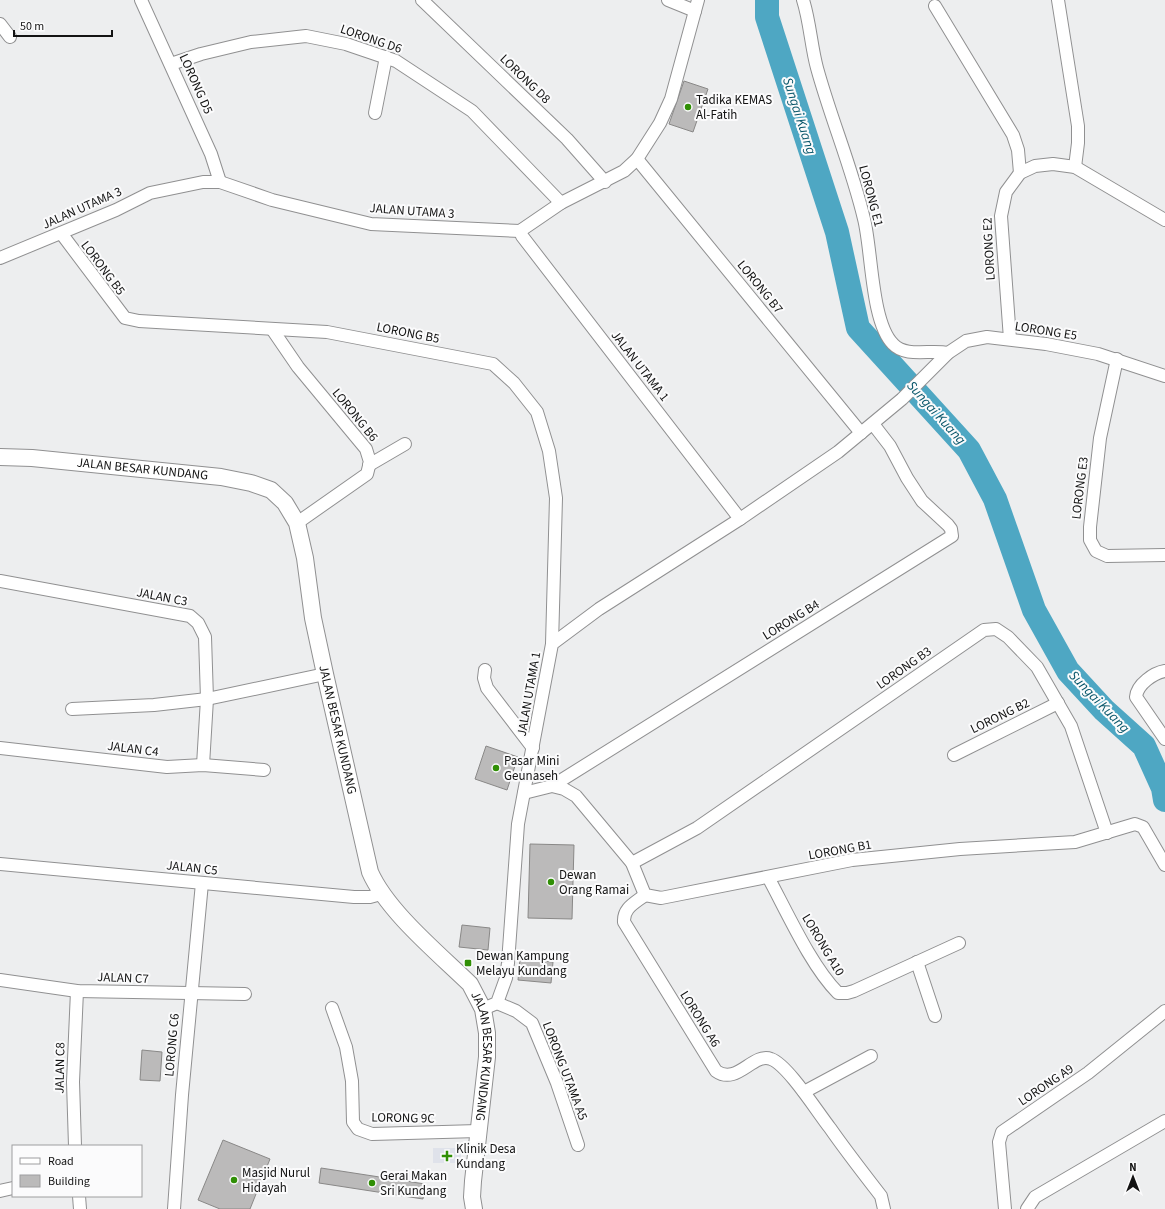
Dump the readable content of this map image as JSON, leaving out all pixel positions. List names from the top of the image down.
{
  "streets": {
    "main road": ["JALAN BESAR KUNDANG"],
    "street": [
      "LORONG D6",
      "LORONG D8",
      "LORONG D5",
      "LORONG E1",
      "JALAN UTAMA 3",
      "LORONG E2",
      "LORONG B5",
      "LORONG B7",
      "LORONG E5",
      "JALAN UTAMA 1",
      "LORONG B6",
      "LORONG E3",
      "JALAN C3",
      "LORONG B4",
      "LORONG B3",
      "LORONG B2",
      "JALAN C4",
      "LORONG B1",
      "JALAN C5",
      "LORONG A10",
      "JALAN C7",
      "LORONG A6",
      "LORONG C6",
      "JALAN C8",
      "LORONG UTAMA A5",
      "LORONG A9",
      "LORONG 9C"
    ]
  },
  "crossings": [
    ["LORONG D6", "LORONG D5"],
    ["LORONG D5", "JALAN UTAMA 3"],
    ["LORONG E1", "LORONG E5"],
    ["JALAN UTAMA 3", "LORONG B5"],
    ["JALAN UTAMA 3", "JALAN UTAMA 1"],
    ["LORONG E2", "LORONG E5"],
    ["LORONG B5", "JALAN UTAMA 1"],
    ["LORONG B5", "LORONG B6"],
    ["LORONG B7", "JALAN UTAMA 1"],
    ["LORONG E5", "JALAN UTAMA 1"],
    ["LORONG E5", "LORONG E3"],
    ["JALAN UTAMA 1", "JALAN BESAR KUNDANG"],
    ["JALAN UTAMA 1", "LORONG B4"],
    ["JALAN UTAMA 1", "LORONG UTAMA A5"],
    ["JALAN BESAR KUNDANG", "JALAN C5"],
    ["JALAN BESAR KUNDANG", "LORONG UTAMA A5"],
    ["JALAN BESAR KUNDANG", "LORONG 9C"],
    ["JALAN C3", "JALAN C4"],
    ["LORONG B3", "LORONG B2"],
    ["LORONG B3", "LORONG B1"],
    ["LORONG B1", "LORONG A10"],
    ["LORONG B1", "LORONG A6"],
    ["JALAN C5", "LORONG C6"],
    ["JALAN C7", "LORONG C6"],
    ["JALAN C7", "JALAN C8"]
  ],
  "water": ["Sungai Kuang"],
  "places": {
    "other": [
      "Tadika KEMAS Al-Fatih",
      "Pasar Mini Geunaseh",
      "Dewan Orang Ramai",
      "Masjid Nurul Hidayah",
      "Gerai Makan Sri Kundang"
    ],
    "transit": ["Dewan Kampung Melayu Kundang"],
    "health": ["Klinik Desa Kundang"]
  },
  "legend": ["Road", "Building"],
  "scale_bar": "50 m",
  "north": "top"
}
